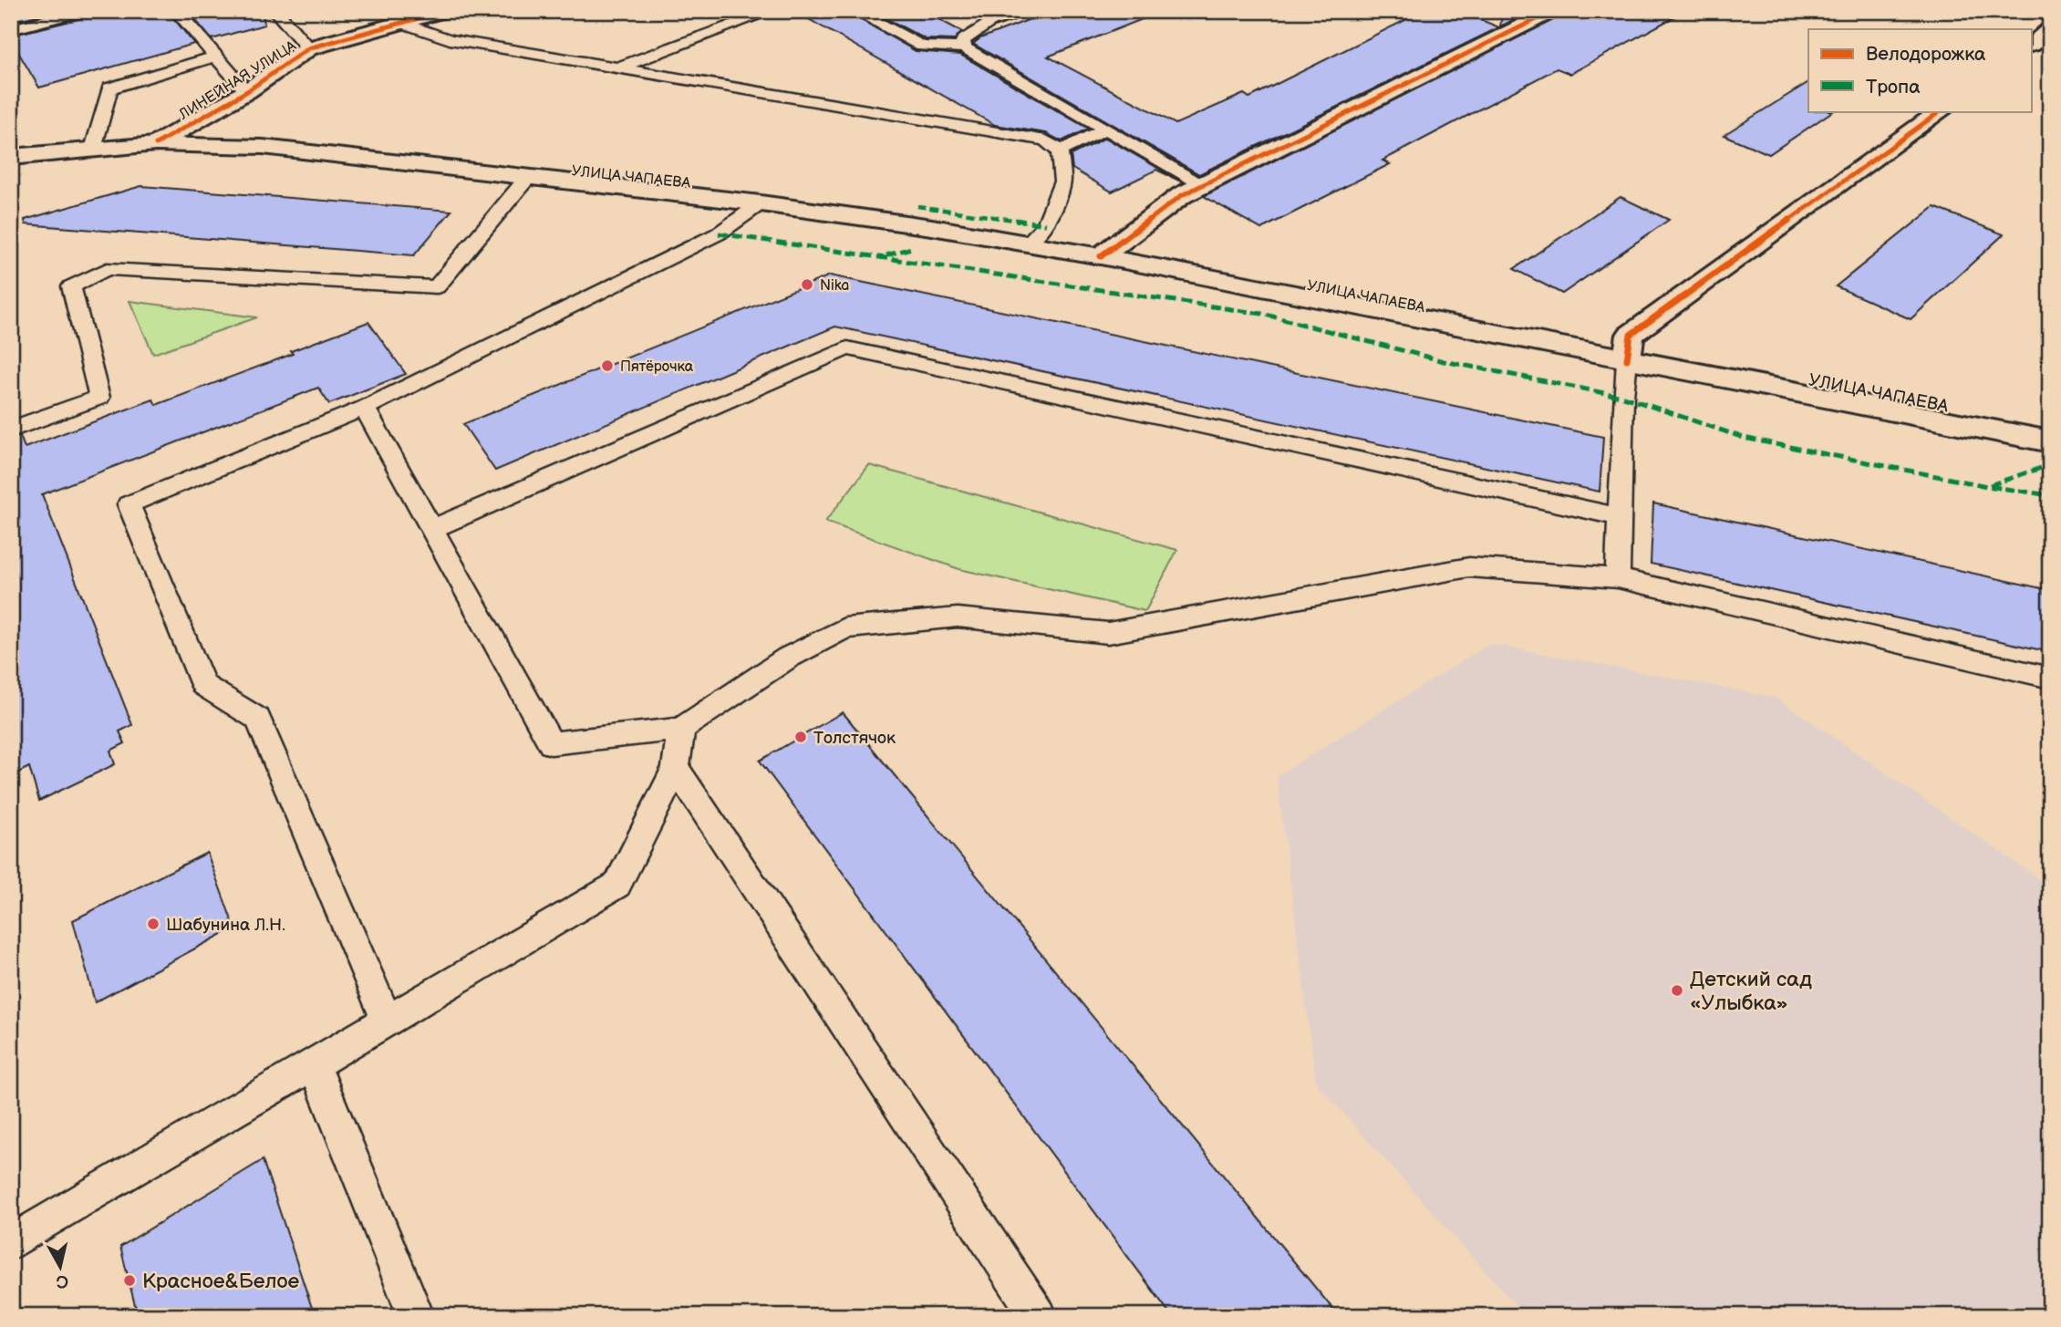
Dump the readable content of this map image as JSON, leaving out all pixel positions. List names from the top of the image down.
{
  "streets": {
    "street": ["ЛИНЕЙНАЯ УЛИЦА", "УЛИЦА ЧАПАЕВА"]
  },
  "crossings": [
    ["ЛИНЕЙНАЯ УЛИЦА", "УЛИЦА ЧАПАЕВА"]
  ],
  "places": [
    "Nika",
    "Пятёрочка",
    "Толстячок",
    "Шабунина Л.Н.",
    "Детский сад «Улыбка»",
    "Красное&Белое"
  ],
  "legend": ["Велодорожка", "Тропа"],
  "north": "bottom"
}
